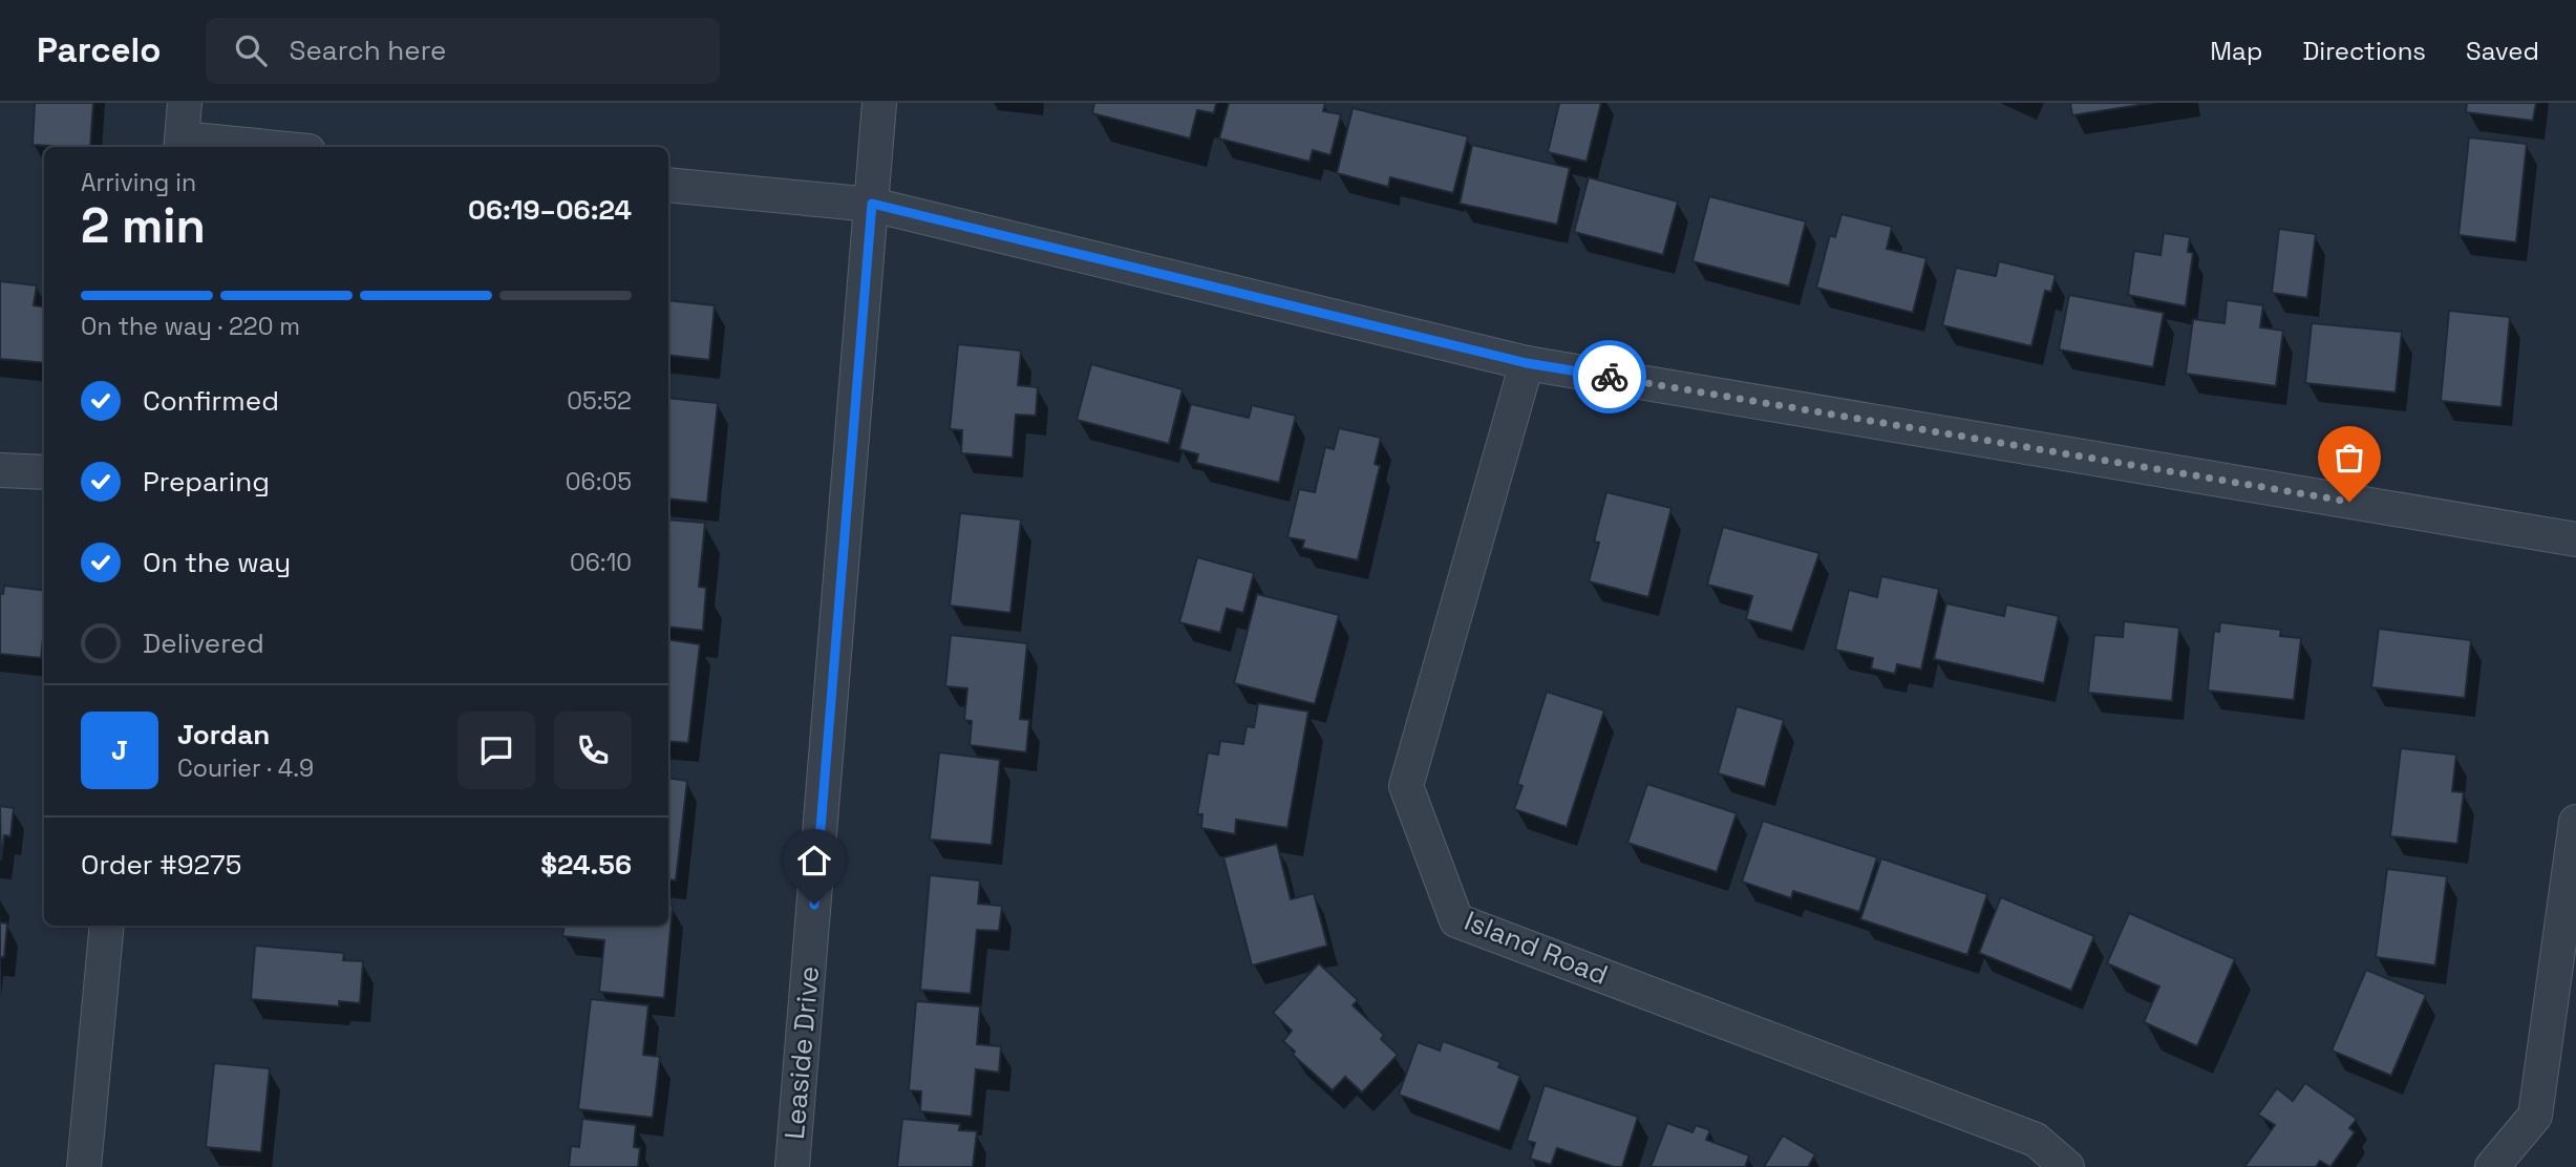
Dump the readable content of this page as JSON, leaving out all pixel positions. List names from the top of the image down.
{
  "streets": {
    "street": ["Island Road", "Leaside Drive"]
  },
  "page": {
    "header": "Parcelo",
    "search": "Search here",
    "nav": ["Map", "Directions", "Saved"],
    "heading": ["2 min", "Arriving in", "06:19–06:24"],
    "panel": [
      "Jordan",
      "Courier · 4.9",
      "Order #9275",
      "$24.56"
    ],
    "bar": "On the way · 220 m",
    "list": [
      ["Confirmed", "05:52"],
      ["Preparing", "06:05"],
      ["On the way", "06:10"],
      "Delivered"
    ],
    "round": "J"
  }
}
